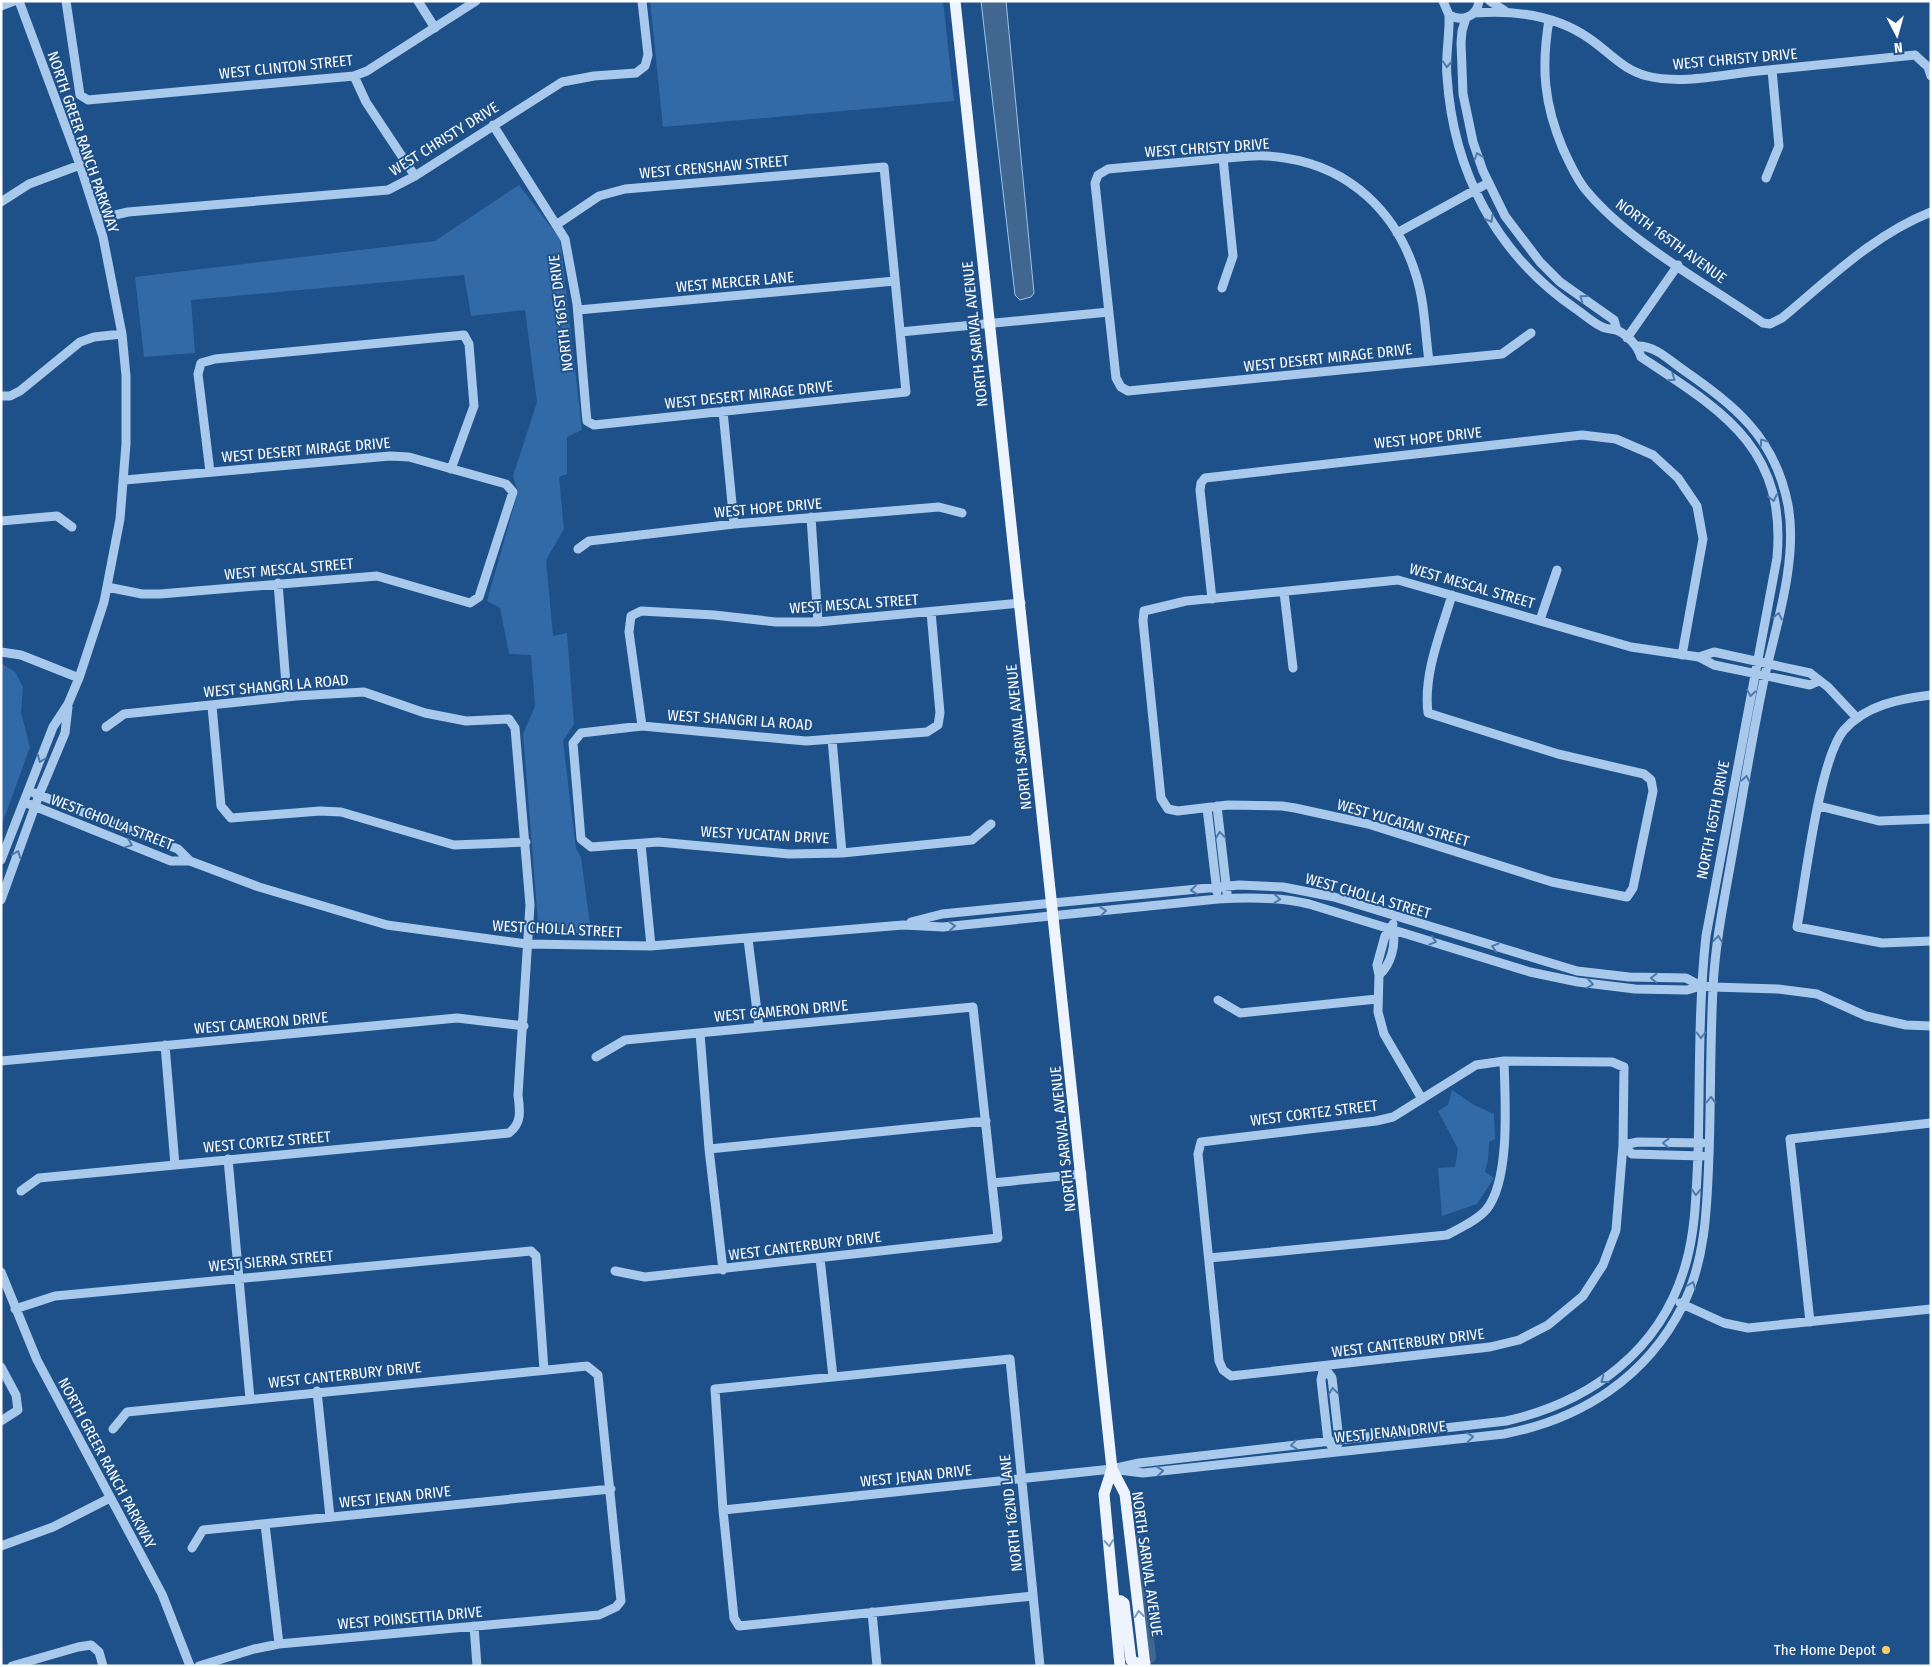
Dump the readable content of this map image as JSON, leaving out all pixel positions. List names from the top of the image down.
{
  "streets": {
    "main road": ["NORTH SARIVAL AVENUE"],
    "street": [
      "WEST CHRISTY DRIVE",
      "WEST CLINTON STREET",
      "NORTH GREER RANCH PARKWAY",
      "WEST CRENSHAW STREET",
      "NORTH 165TH AVENUE",
      "WEST MERCER LANE",
      "NORTH 161ST DRIVE",
      "WEST DESERT MIRAGE DRIVE",
      "WEST HOPE DRIVE",
      "WEST MESCAL STREET",
      "WEST SHANGRI LA ROAD",
      "NORTH 165TH DRIVE",
      "WEST CHOLLA STREET",
      "WEST YUCATAN STREET",
      "WEST YUCATAN DRIVE",
      "WEST CAMERON DRIVE",
      "WEST CORTEZ STREET",
      "WEST CANTERBURY DRIVE",
      "WEST SIERRA STREET",
      "WEST JENAN DRIVE",
      "NORTH 162ND LANE",
      "WEST POINSETTIA DRIVE"
    ]
  },
  "crossings": [
    ["WEST CHRISTY DRIVE", "NORTH GREER RANCH PARKWAY"],
    ["WEST CHRISTY DRIVE", "NORTH 165TH AVENUE"],
    ["WEST CHRISTY DRIVE", "NORTH 161ST DRIVE"],
    ["WEST CHRISTY DRIVE", "WEST DESERT MIRAGE DRIVE"],
    ["NORTH GREER RANCH PARKWAY", "WEST DESERT MIRAGE DRIVE"],
    ["NORTH GREER RANCH PARKWAY", "WEST MESCAL STREET"],
    ["NORTH GREER RANCH PARKWAY", "WEST CHOLLA STREET"],
    ["NORTH GREER RANCH PARKWAY", "WEST SIERRA STREET"],
    ["WEST CRENSHAW STREET", "WEST MERCER LANE"],
    ["WEST CRENSHAW STREET", "NORTH 161ST DRIVE"],
    ["WEST MERCER LANE", "NORTH 161ST DRIVE"],
    ["NORTH 161ST DRIVE", "WEST DESERT MIRAGE DRIVE"],
    ["NORTH SARIVAL AVENUE", "WEST MESCAL STREET"],
    ["NORTH SARIVAL AVENUE", "WEST CHOLLA STREET"],
    ["NORTH SARIVAL AVENUE", "WEST JENAN DRIVE"],
    ["WEST DESERT MIRAGE DRIVE", "WEST MESCAL STREET"],
    ["WEST HOPE DRIVE", "WEST MESCAL STREET"],
    ["WEST MESCAL STREET", "WEST SHANGRI LA ROAD"],
    ["WEST MESCAL STREET", "NORTH 165TH DRIVE"],
    ["WEST MESCAL STREET", "WEST YUCATAN STREET"],
    ["WEST SHANGRI LA ROAD", "WEST YUCATAN DRIVE"],
    ["NORTH 165TH DRIVE", "WEST CHOLLA STREET"],
    ["NORTH 165TH DRIVE", "WEST JENAN DRIVE"],
    ["WEST CAMERON DRIVE", "WEST CORTEZ STREET"],
    ["WEST CORTEZ STREET", "WEST CANTERBURY DRIVE"],
    ["WEST CANTERBURY DRIVE", "WEST SIERRA STREET"],
    ["WEST CANTERBURY DRIVE", "WEST JENAN DRIVE"],
    ["WEST CANTERBURY DRIVE", "WEST POINSETTIA DRIVE"],
    ["WEST JENAN DRIVE", "NORTH 162ND LANE"],
    ["WEST JENAN DRIVE", "WEST POINSETTIA DRIVE"]
  ],
  "places": ["The Home Depot"],
  "north": "bottom"
}
